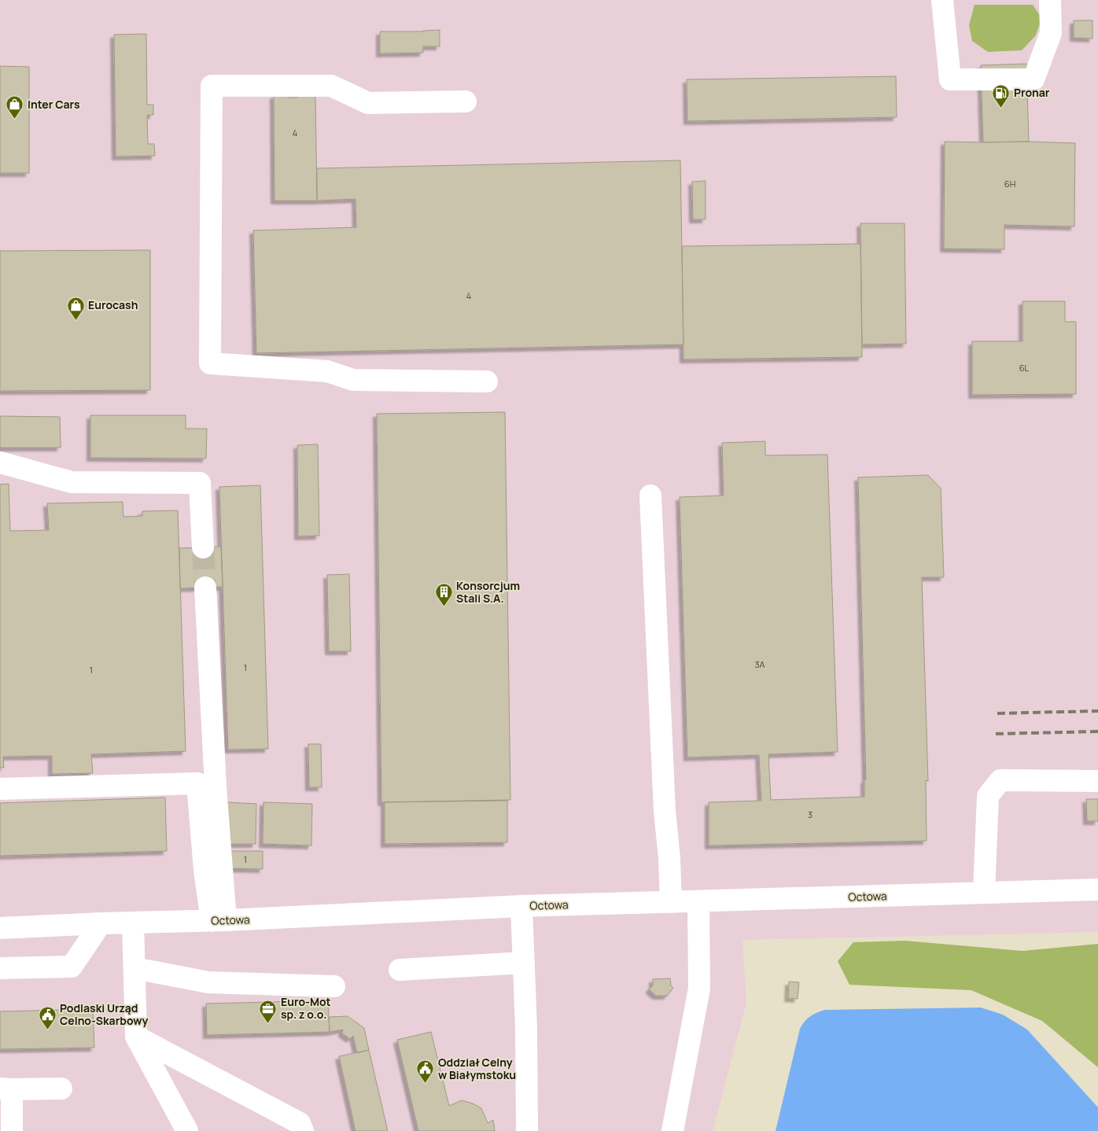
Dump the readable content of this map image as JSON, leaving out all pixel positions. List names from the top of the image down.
{
  "streets": {
    "street": ["Octowa"]
  },
  "places": {
    "fuel station": ["Pronar"],
    "shop": ["Inter Cars", "Eurocash"],
    "building": ["Konsorcjum Stali S.A."],
    "office": ["Euro-Mot sp. z o.o."],
    "public building": ["Podlaski Urząd Celno-Skarbowy", "Oddział Celny w Białymstoku"]
  },
  "house_numbers": [
    "4",
    "6H",
    "4",
    "6L",
    "3A",
    "1",
    "1",
    "3",
    "1"
  ]
}
